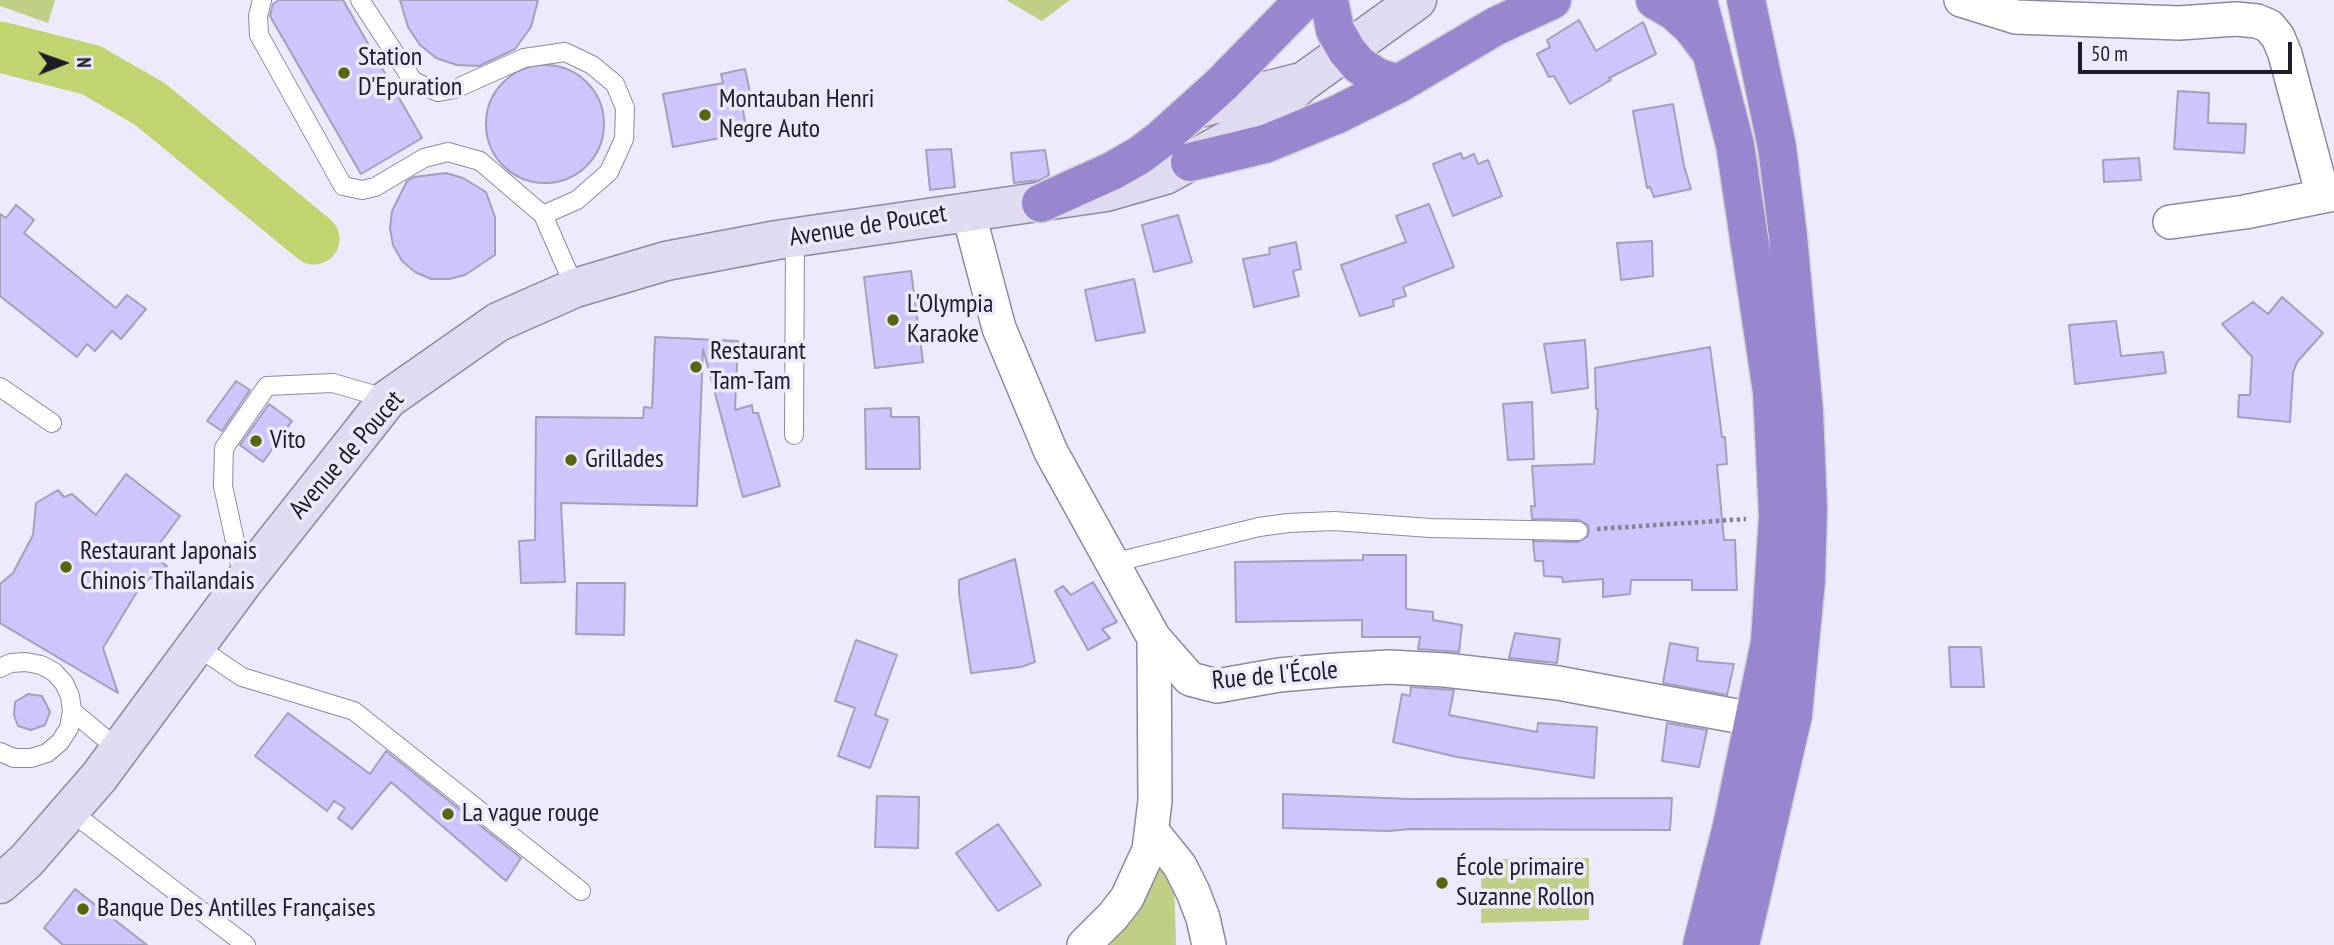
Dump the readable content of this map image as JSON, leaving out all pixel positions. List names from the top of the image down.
{
  "streets": {
    "main road": ["Avenue de Poucet"],
    "street": ["Rue de l'École"]
  },
  "crossings": [
    ["Avenue de Poucet", "Rue de l'École"]
  ],
  "places": [
    "Station D'Epuration",
    "Montauban Henri Negre Auto",
    "L'Olympia Karaoke",
    "Restaurant Tam-Tam",
    "Vito",
    "Grillades",
    "Restaurant Japonais Chinois Thaïlandais",
    "La vague rouge",
    "École primaire Suzanne Rollon",
    "Banque Des Antilles Françaises"
  ],
  "scale_bar": "50 m",
  "north": "right"
}
